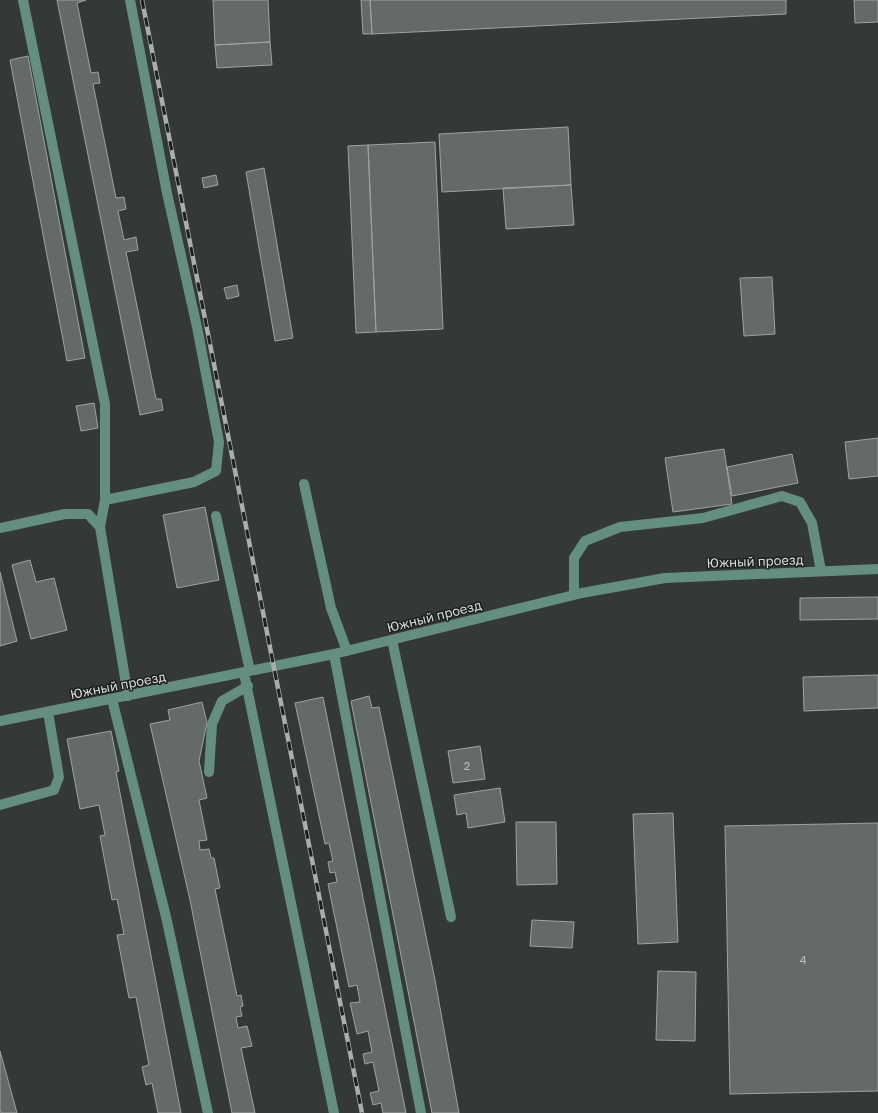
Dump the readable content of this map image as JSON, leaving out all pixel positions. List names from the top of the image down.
{
  "streets": {
    "street": ["Южный проезд"]
  },
  "house_numbers": ["2", "4"]
}
